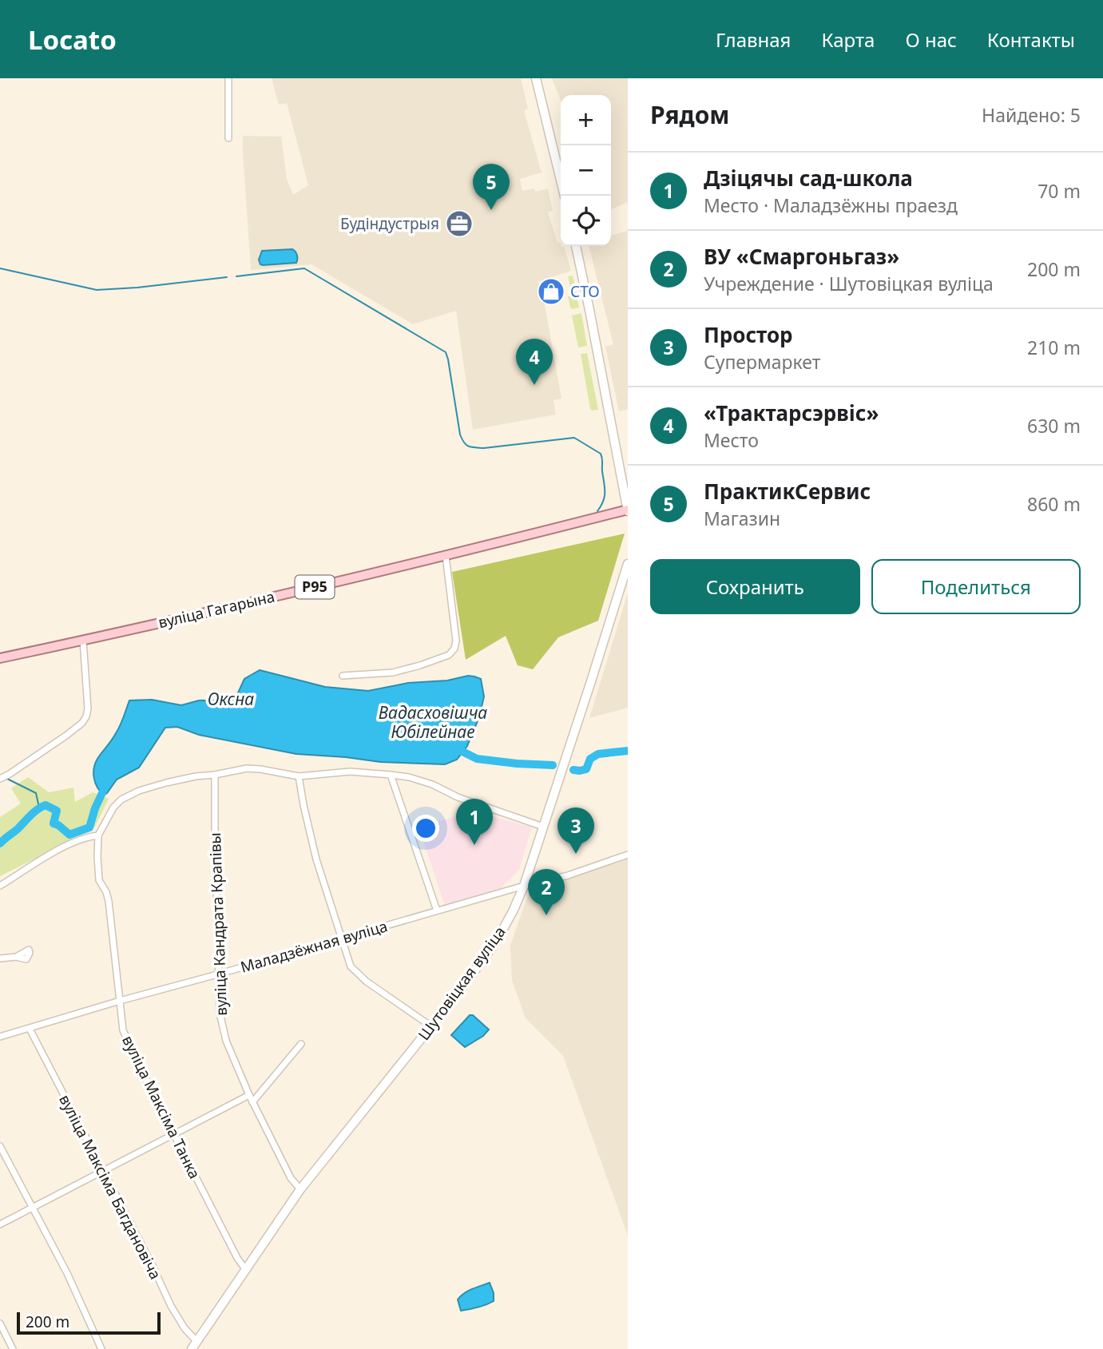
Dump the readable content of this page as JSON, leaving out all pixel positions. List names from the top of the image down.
{
  "streets": {
    "main road": ["Р95", "вуліца Гагарына", "Шутовіцкая вуліца"],
    "street": [
      "вуліца Кандрата Крапівы",
      "Маладзёжная вуліца",
      "вуліца Максіма Танка",
      "вуліца Максіма Багдановіча"
    ]
  },
  "crossings": [
    ["вуліца Кандрата Крапівы", "Маладзёжная вуліца"],
    ["вуліца Кандрата Крапівы", "Шутовіцкая вуліца"],
    ["Маладзёжная вуліца", "Шутовіцкая вуліца"],
    ["Маладзёжная вуліца", "вуліца Максіма Танка"],
    ["Маладзёжная вуліца", "вуліца Максіма Багдановіча"],
    ["Шутовіцкая вуліца", "вуліца Максіма Танка"],
    ["Шутовіцкая вуліца", "вуліца Максіма Багдановіча"]
  ],
  "water": ["Оксна", "Вадасховішча Юбілейнае"],
  "places": {
    "office": ["Будіндустрыя"],
    "shop": ["СТО"]
  },
  "scale_bar": "200 m",
  "page": {
    "header": "Locato",
    "nav": [
      "Главная",
      "Карта",
      "О нас",
      "Контакты"
    ],
    "heading": ["Рядом", "Найдено: 5"],
    "map_buttons": ["+", "−"],
    "list": [
      {
        "mark": "1",
        "name": "Дзіцячы сад-школа",
        "note": "Место · Маладзёжны праезд",
        "value": "70 m"
      },
      {
        "mark": "2",
        "name": "ВУ «Смаргоньгаз»",
        "note": "Учреждение · Шутовіцкая вуліца",
        "value": "200 m"
      },
      {
        "mark": "3",
        "name": "Простор",
        "note": "Супермаркет",
        "value": "210 m"
      },
      {
        "mark": "4",
        "name": "«Трактарсэрвіс»",
        "note": "Место",
        "value": "630 m"
      },
      {
        "mark": "5",
        "name": "ПрактикСервис",
        "note": "Магазин",
        "value": "860 m"
      }
    ],
    "pins": [
      "5",
      "4",
      "1",
      "3",
      "2"
    ],
    "buttons": ["Сохранить", "Поделиться"],
    "scale": "200 m"
  }
}
